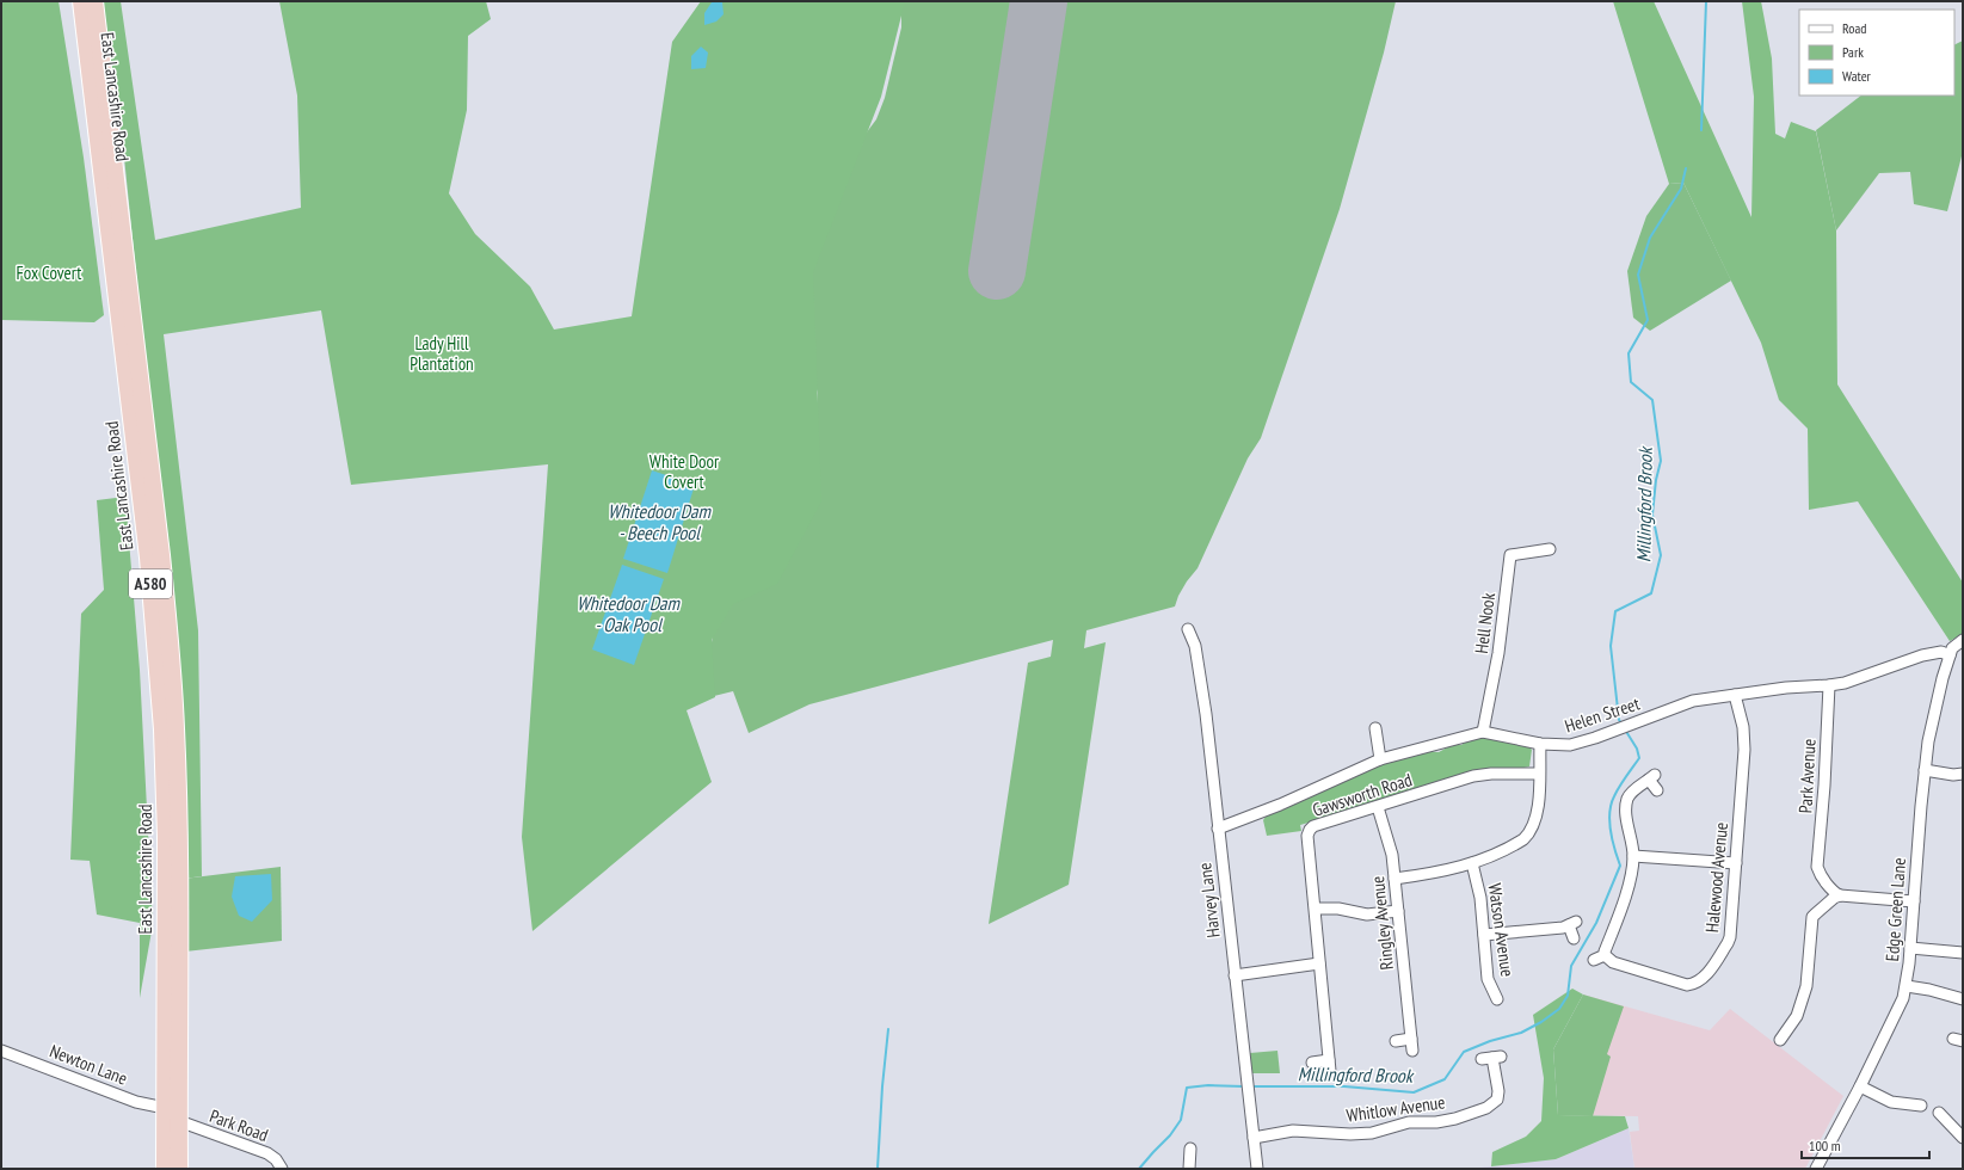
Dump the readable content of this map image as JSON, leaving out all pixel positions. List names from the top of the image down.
{
  "streets": {
    "highway": ["East Lancashire Road", "A580"],
    "street": [
      "Hell Nook",
      "Helen Street",
      "Park Avenue",
      "Gawsworth Road",
      "Halewood Avenue",
      "Harvey Lane",
      "Edge Green Lane",
      "Ringley Avenue",
      "Watson Avenue",
      "Newton Lane",
      "Whitlow Avenue",
      "Park Road"
    ]
  },
  "crossings": [
    ["East Lancashire Road", "Newton Lane"],
    ["East Lancashire Road", "Park Road"],
    ["Hell Nook", "Helen Street"],
    ["Helen Street", "Park Avenue"],
    ["Helen Street", "Halewood Avenue"],
    ["Helen Street", "Edge Green Lane"],
    ["Gawsworth Road", "Ringley Avenue"],
    ["Harvey Lane", "Whitlow Avenue"]
  ],
  "water": ["Millingford Brook", "Whitedoor Dam - Beech Pool", "Whitedoor Dam - Oak Pool"],
  "parks": ["Fox Covert", "Lady Hill Plantation", "White Door Covert"],
  "legend": ["Road", "Park", "Water"],
  "scale_bar": "100 m"
}
